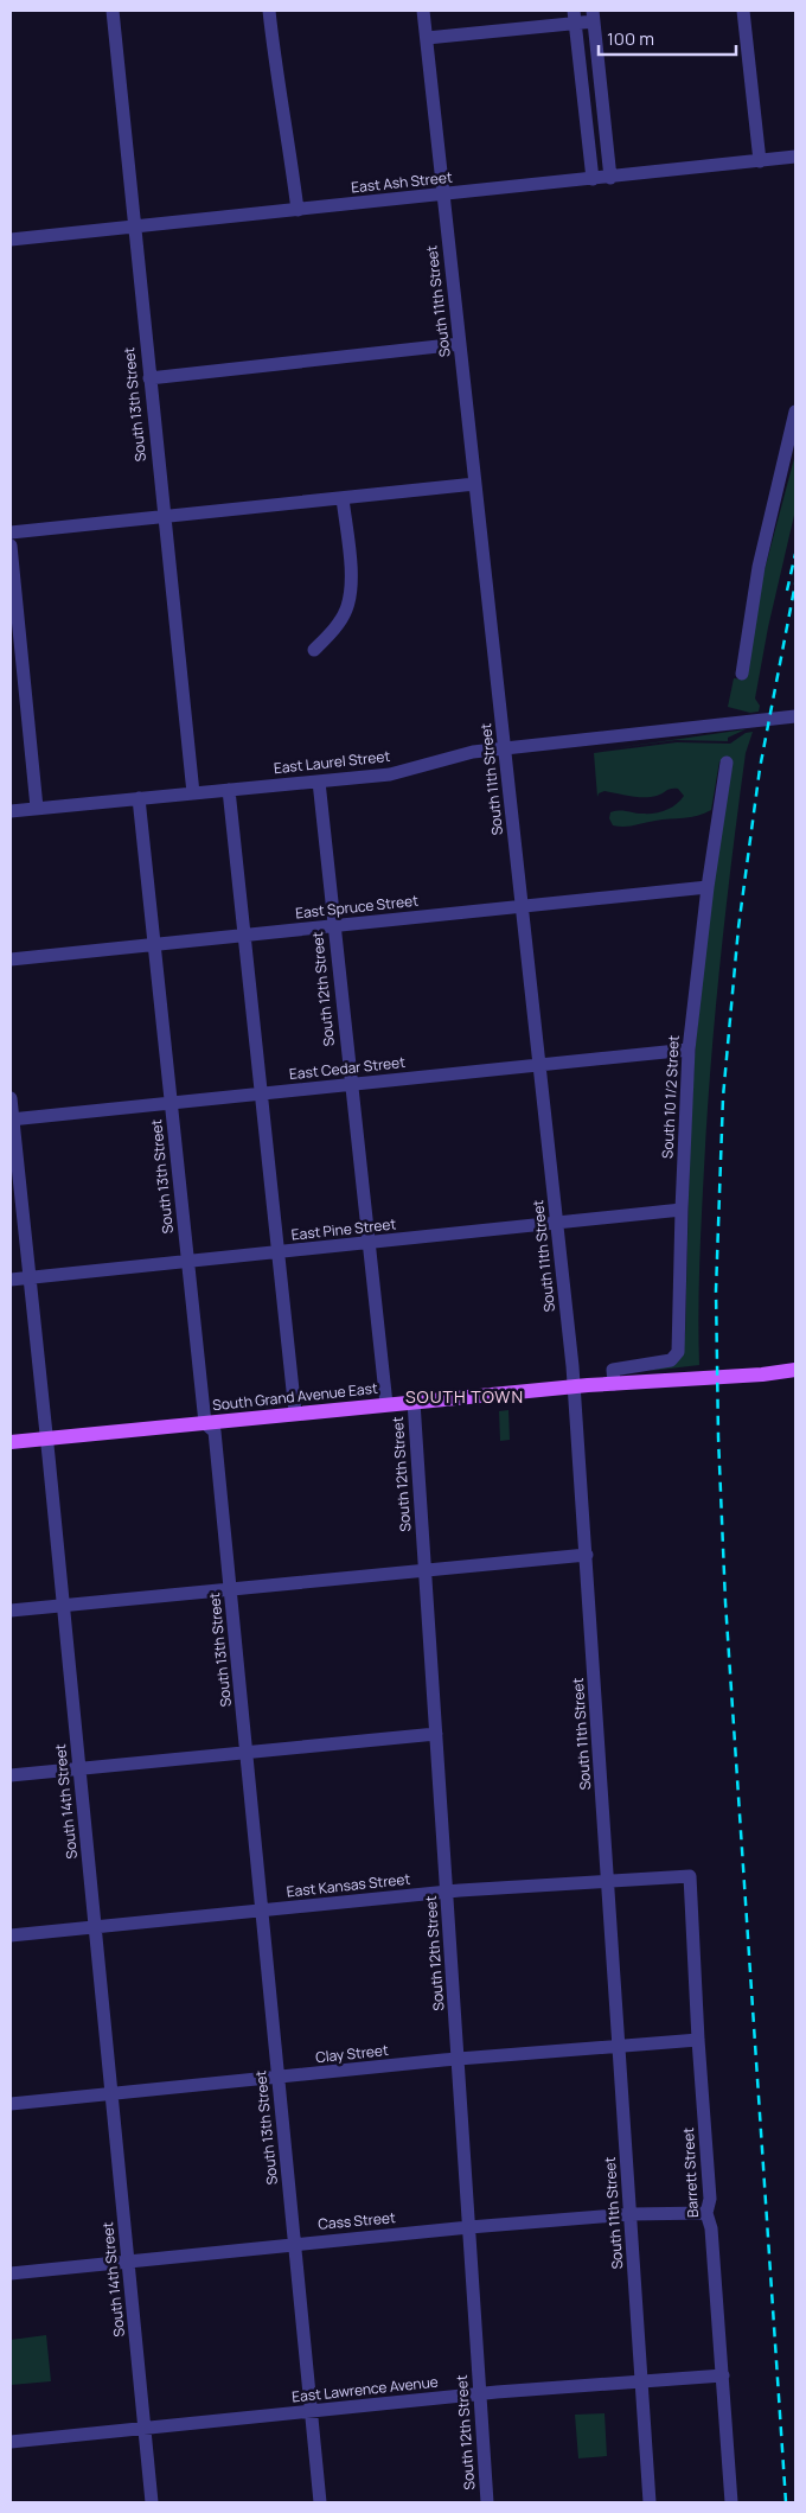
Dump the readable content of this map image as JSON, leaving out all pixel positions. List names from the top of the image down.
{
  "streets": {
    "main road": ["South Grand Avenue East"],
    "street": [
      "East Ash Street",
      "South 11th Street",
      "South 13th Street",
      "East Laurel Street",
      "East Spruce Street",
      "South 12th Street",
      "East Cedar Street",
      "South 10 1/2 Street",
      "East Pine Street",
      "South 14th Street",
      "East Kansas Street",
      "Clay Street",
      "Barrett Street",
      "Cass Street",
      "East Lawrence Avenue"
    ]
  },
  "crossings": [
    ["East Ash Street", "South 11th Street"],
    ["East Ash Street", "South 13th Street"],
    ["South 11th Street", "East Laurel Street"],
    ["South 11th Street", "East Spruce Street"],
    ["South 11th Street", "East Cedar Street"],
    ["South 11th Street", "East Pine Street"],
    ["South 11th Street", "South Grand Avenue East"],
    ["South 11th Street", "East Kansas Street"],
    ["South 11th Street", "Clay Street"],
    ["South 11th Street", "Cass Street"],
    ["South 11th Street", "East Lawrence Avenue"],
    ["South 13th Street", "East Laurel Street"],
    ["South 13th Street", "East Spruce Street"],
    ["South 13th Street", "East Cedar Street"],
    ["South 13th Street", "East Pine Street"],
    ["South 13th Street", "South Grand Avenue East"],
    ["South 13th Street", "East Kansas Street"],
    ["South 13th Street", "Clay Street"],
    ["South 13th Street", "Cass Street"],
    ["South 13th Street", "East Lawrence Avenue"],
    ["East Laurel Street", "South 12th Street"],
    ["East Spruce Street", "South 12th Street"],
    ["East Spruce Street", "South 10 1/2 Street"],
    ["South 12th Street", "East Cedar Street"],
    ["South 12th Street", "East Pine Street"],
    ["South 12th Street", "South Grand Avenue East"],
    ["South 12th Street", "East Kansas Street"],
    ["South 12th Street", "Clay Street"],
    ["South 12th Street", "Cass Street"],
    ["South 12th Street", "East Lawrence Avenue"],
    ["East Cedar Street", "South 10 1/2 Street"],
    ["East Cedar Street", "South 14th Street"],
    ["South 10 1/2 Street", "East Pine Street"],
    ["South 10 1/2 Street", "South Grand Avenue East"],
    ["East Pine Street", "South 14th Street"],
    ["South Grand Avenue East", "South 14th Street"],
    ["South 14th Street", "East Kansas Street"],
    ["South 14th Street", "Clay Street"],
    ["South 14th Street", "Cass Street"],
    ["South 14th Street", "East Lawrence Avenue"],
    ["East Kansas Street", "Barrett Street"],
    ["Clay Street", "Barrett Street"],
    ["Barrett Street", "Cass Street"],
    ["Barrett Street", "East Lawrence Avenue"]
  ],
  "districts": ["SOUTH TOWN"],
  "scale_bar": "100 m"
}
